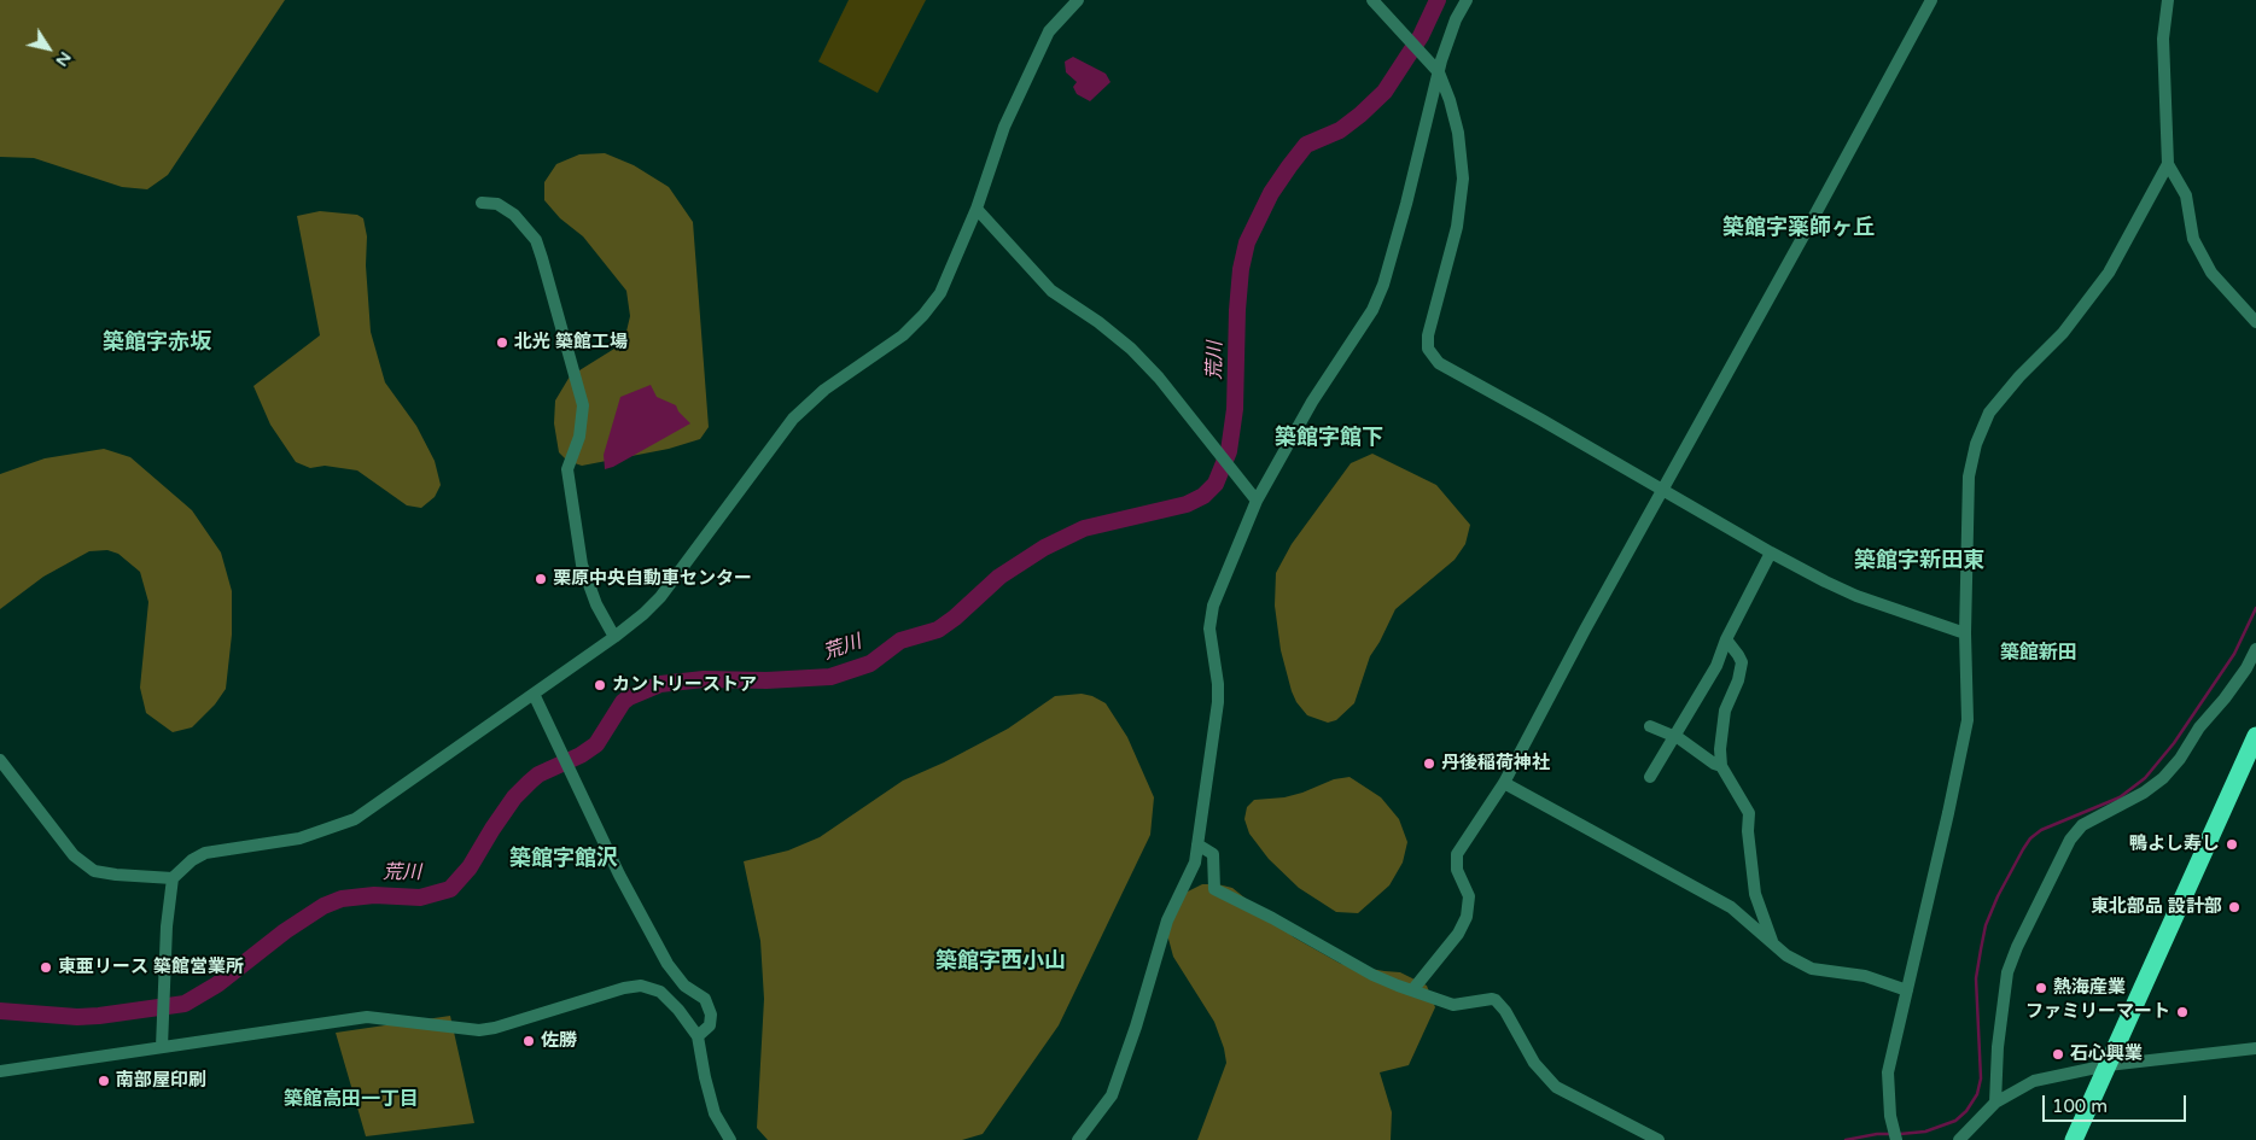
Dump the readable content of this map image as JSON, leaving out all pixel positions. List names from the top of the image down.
{
  "districts": [
    "築館字薬師ヶ丘",
    "築館字赤坂",
    "築館字館下",
    "築館字新田東",
    "築館新田",
    "築館字館沢",
    "築館字西小山",
    "築館高田一丁目"
  ],
  "water": ["荒川"],
  "places": [
    "北光 築館工場",
    "栗原中央自動車センター",
    "カントリーストア",
    "丹後稲荷神社",
    "鴨よし寿し",
    "東北部品 設計部",
    "東亜リース 築館営業所",
    "熱海産業",
    "ファミリーマート",
    "佐勝",
    "石心興業",
    "南部屋印刷"
  ],
  "scale_bar": "100 m",
  "north": "bottom right"
}
